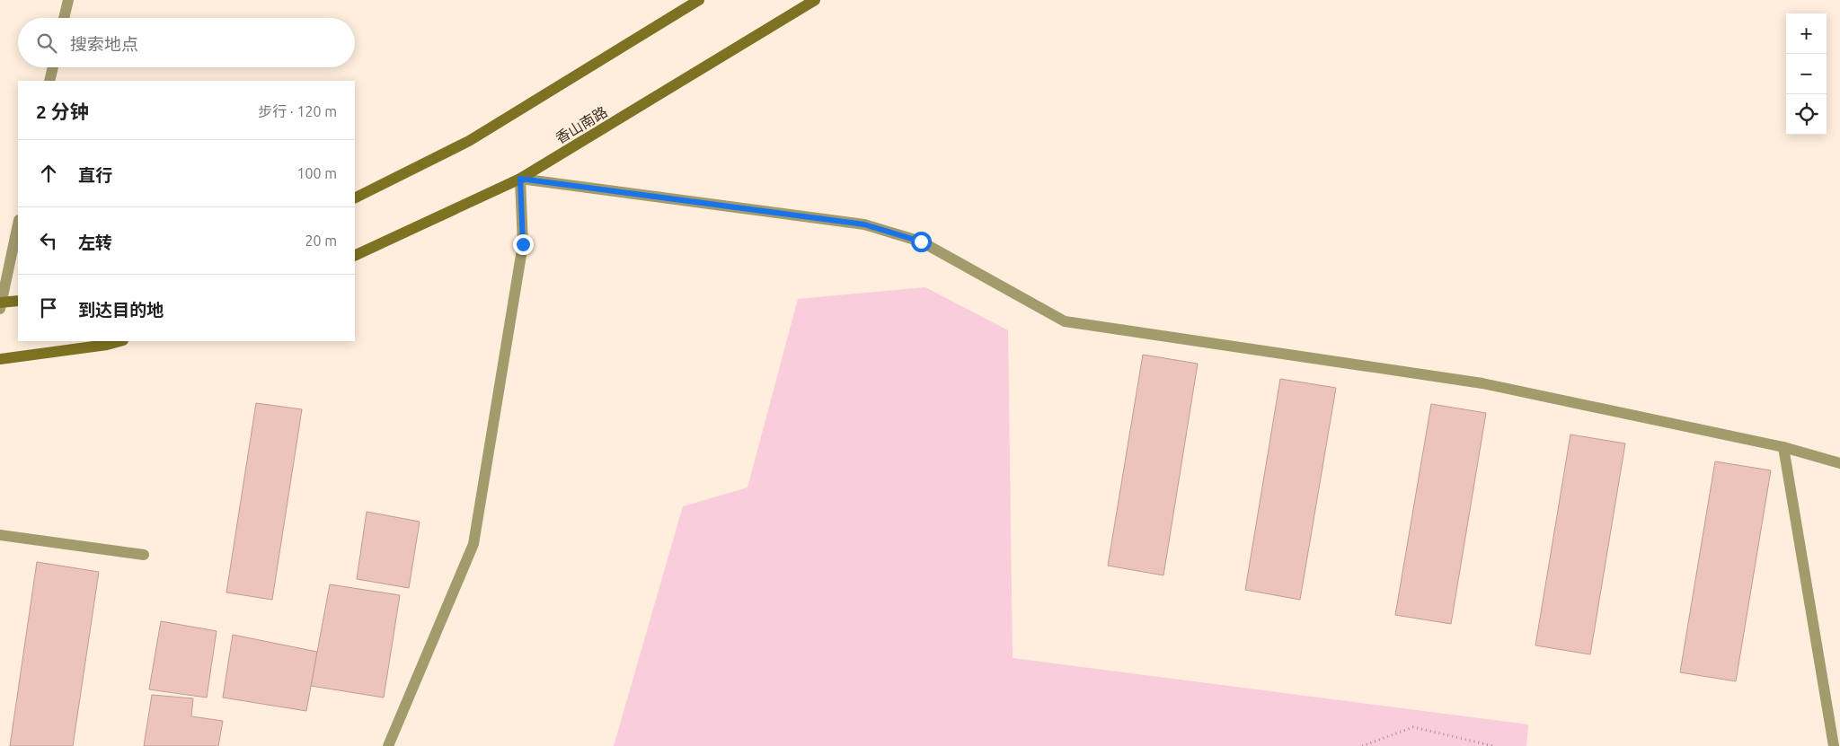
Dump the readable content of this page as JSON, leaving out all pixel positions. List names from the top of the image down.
{
  "streets": {
    "main road": ["香山南路"]
  },
  "page": {
    "map_buttons": ["+", "−"],
    "search": "搜索地点",
    "heading": ["2 分钟", "步行 · 120 m"],
    "list": [
      ["直行", "100 m"],
      ["左转", "20 m"],
      "到达目的地"
    ]
  }
}
